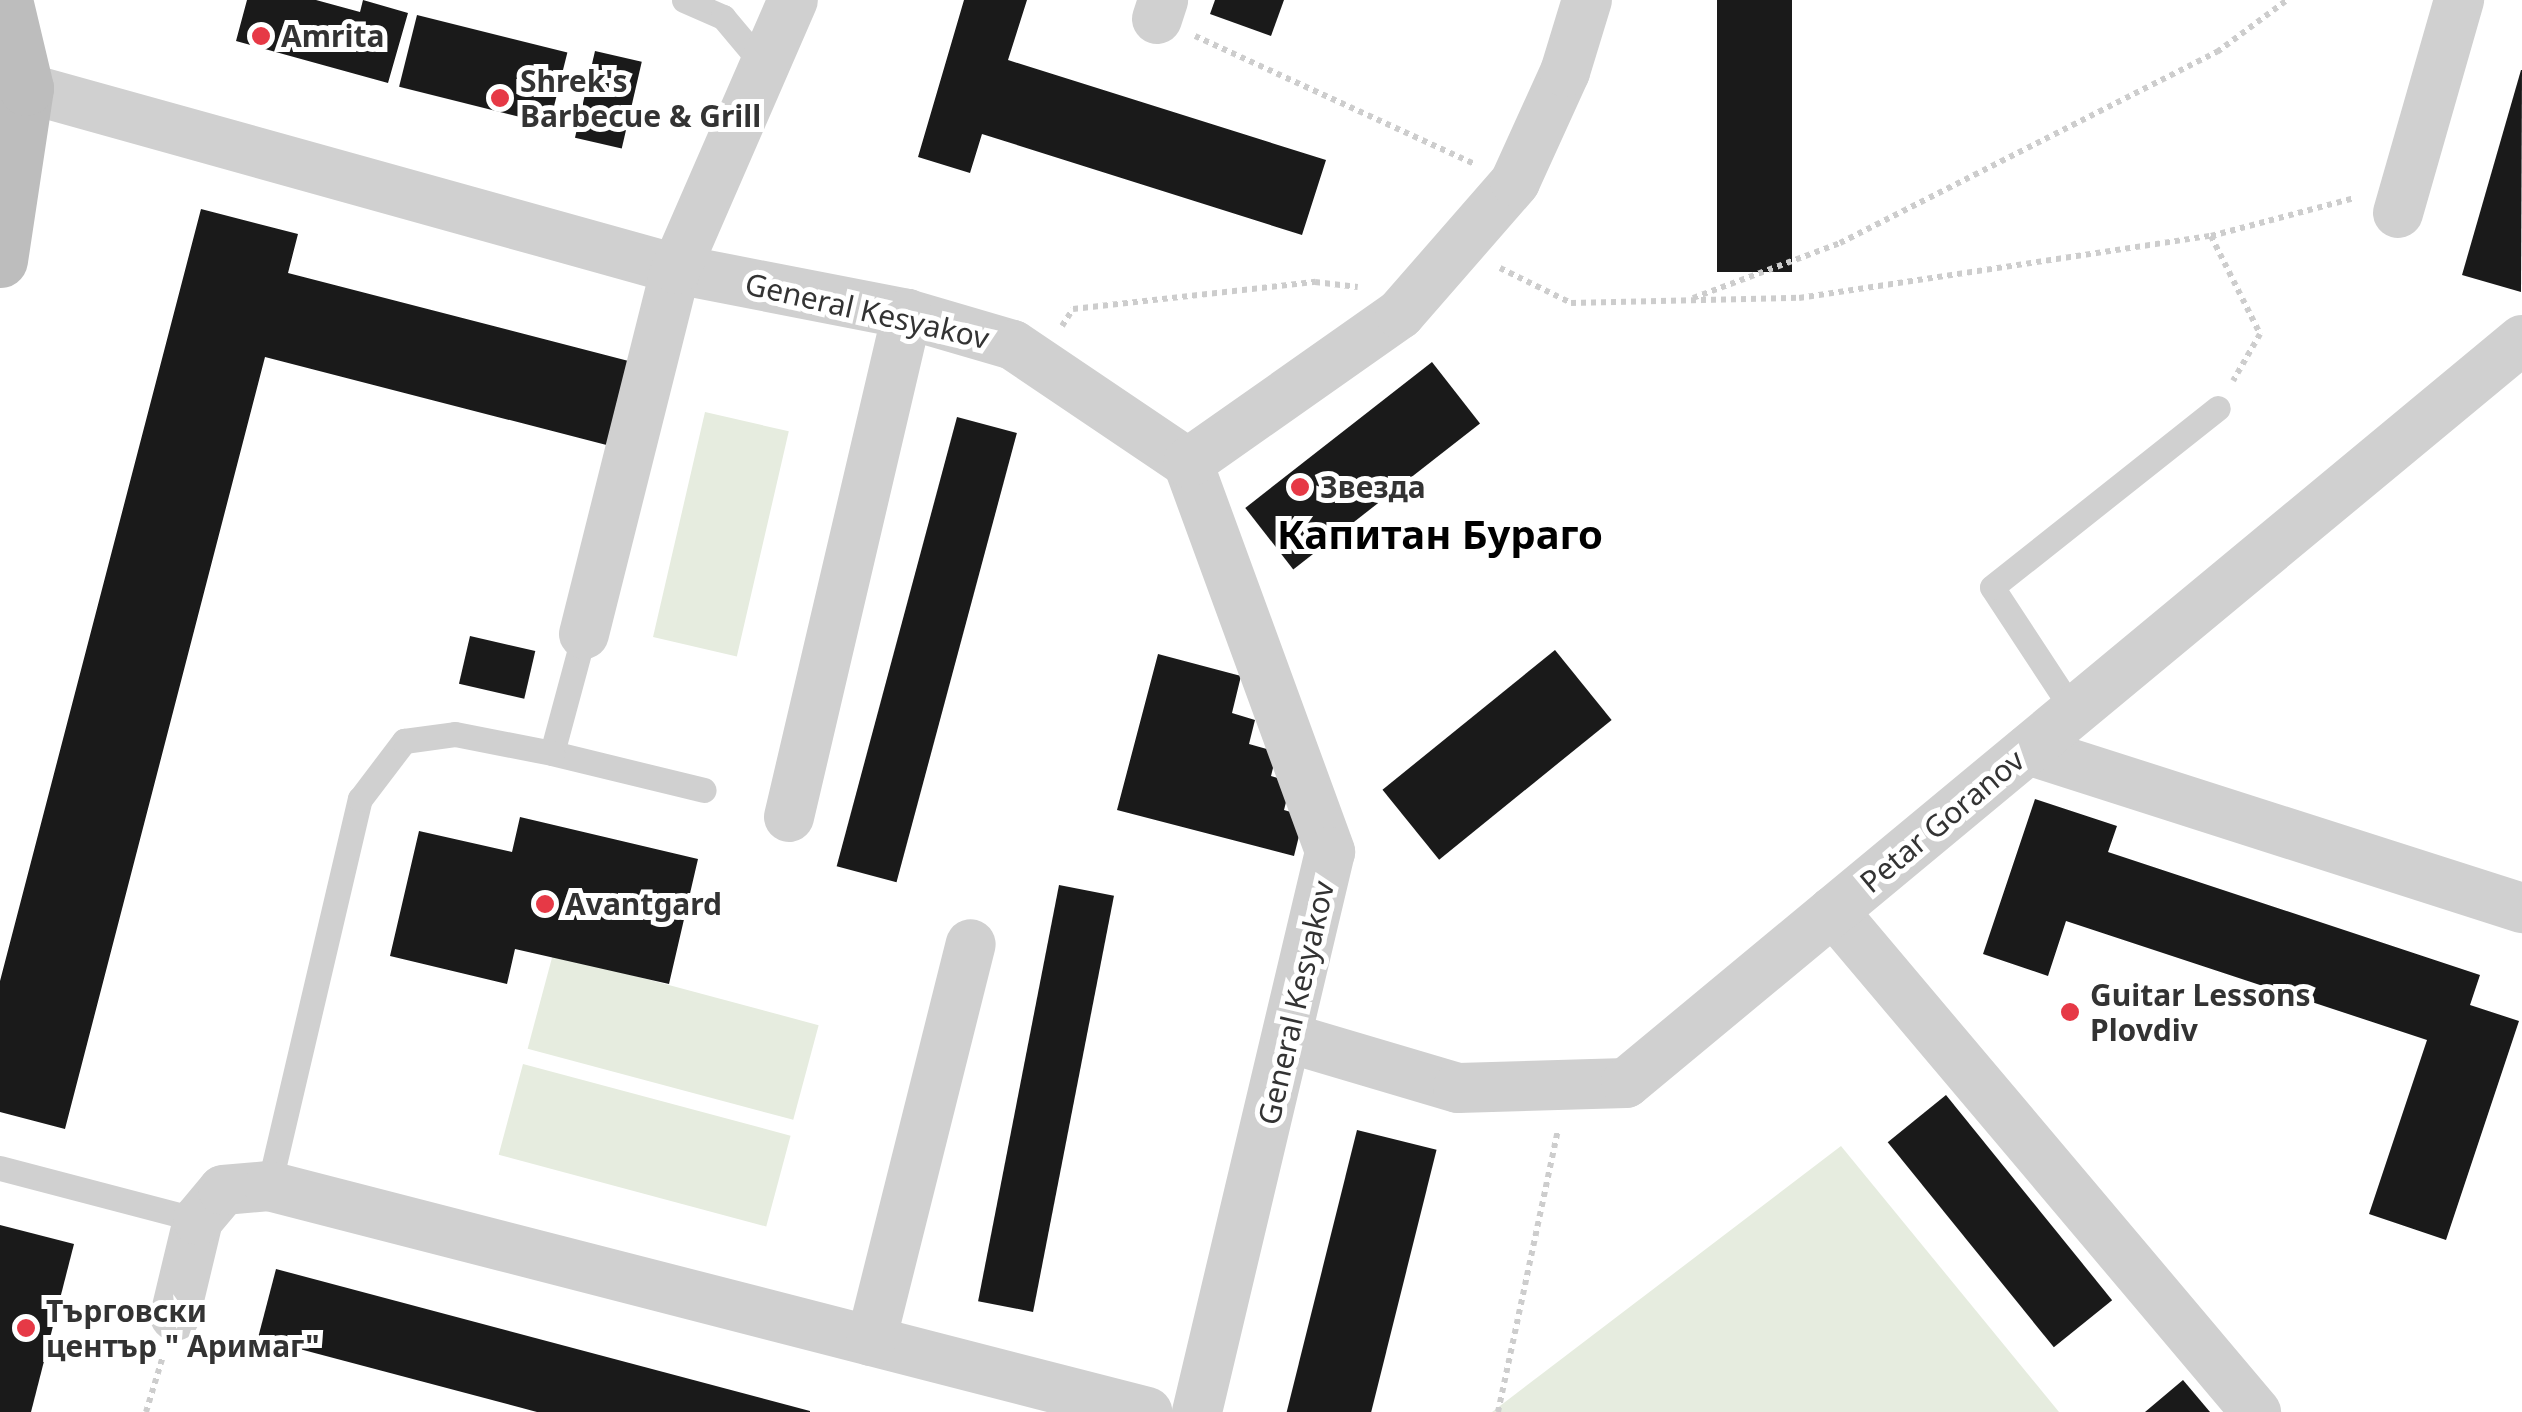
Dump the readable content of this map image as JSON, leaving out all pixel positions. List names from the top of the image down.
{
  "streets": {
    "street": ["General Kesyakov", "Petar Goranov"]
  },
  "crossings": [
    ["General Kesyakov", "Petar Goranov"]
  ],
  "districts": ["Капитан Бураго"],
  "places": [
    "Amrita",
    "Shrek's Barbecue & Grill",
    "Звезда",
    "Avantgard",
    "Guitar Lessons Plovdiv",
    "Търговски център \" Аримаг\""
  ]
}
